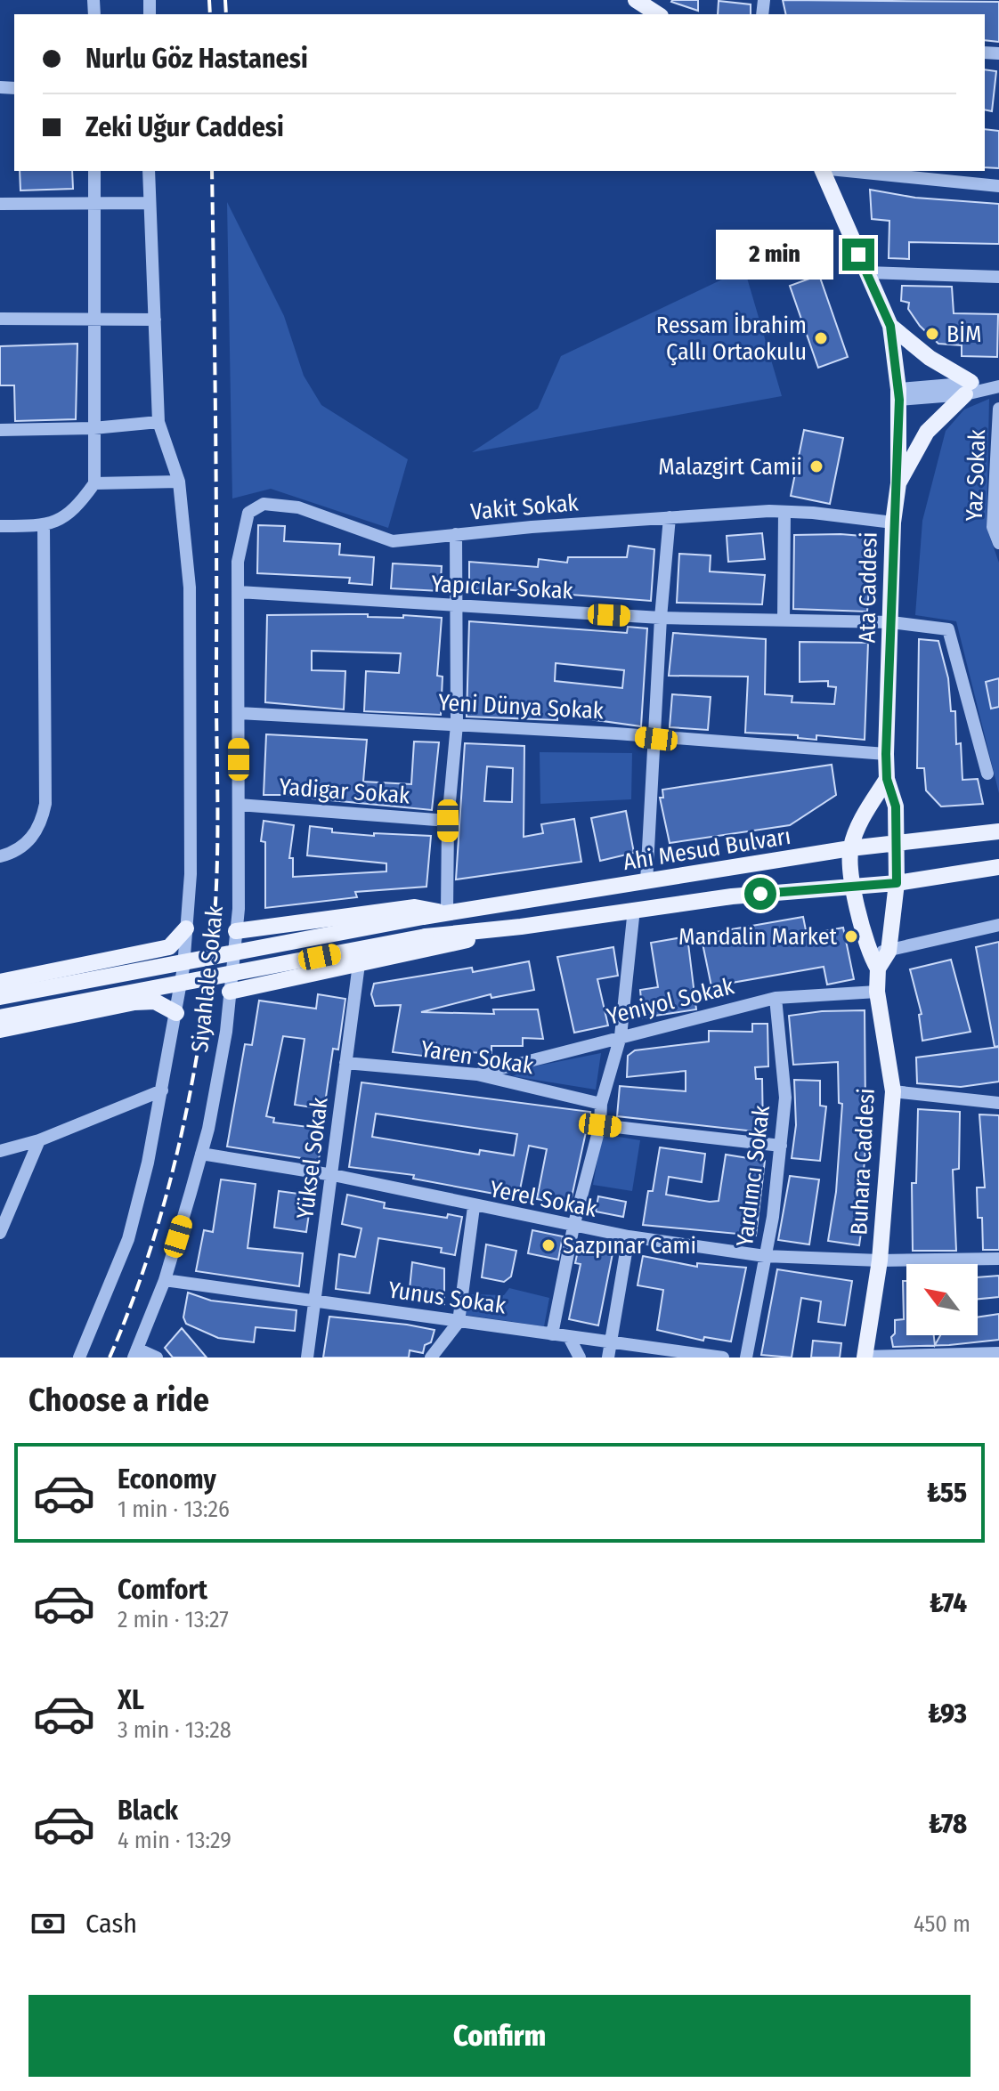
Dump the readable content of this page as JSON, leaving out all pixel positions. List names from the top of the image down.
{
  "streets": {
    "main road": ["Ata Caddesi", "Ahi Mesud Bulvarı", "Buhara Caddesi"],
    "street": [
      "Yaz Sokak",
      "Vakit Sokak",
      "Yapıcılar Sokak",
      "Yeni Dünya Sokak",
      "Yadigar Sokak",
      "Siyahlale Sokak",
      "Yeniyol Sokak",
      "Yaren Sokak",
      "Yüksel Sokak",
      "Yardımcı Sokak",
      "Yerel Sokak",
      "Yunus Sokak"
    ]
  },
  "crossings": [
    ["Vakit Sokak", "Yapıcılar Sokak"],
    ["Vakit Sokak", "Ata Caddesi"],
    ["Vakit Sokak", "Siyahlale Sokak"],
    ["Yapıcılar Sokak", "Ata Caddesi"],
    ["Yapıcılar Sokak", "Siyahlale Sokak"],
    ["Ata Caddesi", "Yeni Dünya Sokak"],
    ["Ata Caddesi", "Ahi Mesud Bulvarı"],
    ["Yeni Dünya Sokak", "Siyahlale Sokak"],
    ["Yadigar Sokak", "Siyahlale Sokak"],
    ["Siyahlale Sokak", "Yerel Sokak"],
    ["Siyahlale Sokak", "Yunus Sokak"],
    ["Yeniyol Sokak", "Yaren Sokak"],
    ["Yeniyol Sokak", "Buhara Caddesi"],
    ["Yeniyol Sokak", "Yardımcı Sokak"],
    ["Yaren Sokak", "Yüksel Sokak"],
    ["Yüksel Sokak", "Yerel Sokak"],
    ["Yüksel Sokak", "Yunus Sokak"],
    ["Buhara Caddesi", "Yerel Sokak"],
    ["Yardımcı Sokak", "Yerel Sokak"]
  ],
  "places": [
    "BİM",
    "Ressam İbrahim Çallı Ortaokulu",
    "Malazgirt Camii",
    "Mandalin Market",
    "Sazpınar Cami"
  ],
  "north": "top left",
  "page": {
    "banner": ["Nurlu Göz Hastanesi", "Zeki Uğur Caddesi"],
    "bubble": "2 min",
    "heading": "Choose a ride",
    "list": [
      {
        "name": "Economy",
        "note": "1 min · 13:26",
        "value": "₺55"
      },
      {
        "name": "Comfort",
        "note": "2 min · 13:27",
        "value": "₺74"
      },
      {
        "name": "XL",
        "note": "3 min · 13:28",
        "value": "₺93"
      },
      {
        "name": "Black",
        "note": "4 min · 13:29",
        "value": "₺78"
      }
    ],
    "pay": ["Cash", "450 m"],
    "buttons": "Confirm"
  }
}
